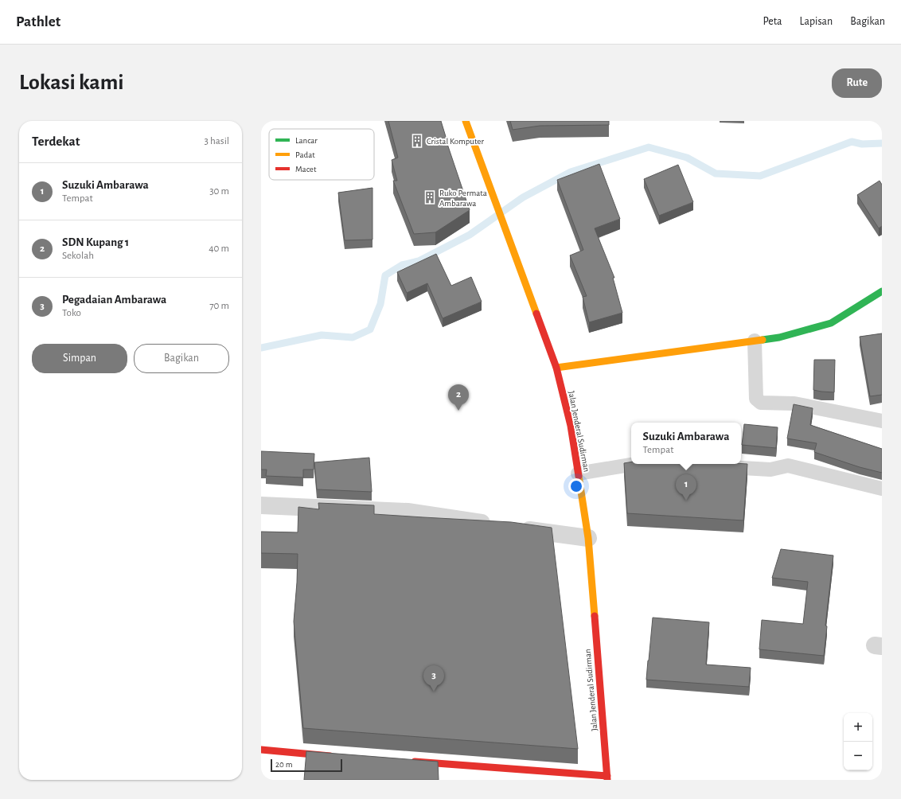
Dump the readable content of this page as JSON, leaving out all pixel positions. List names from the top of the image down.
{
  "streets": {
    "main road": ["Jalan Jenderal Sudirman"]
  },
  "places": {
    "building": ["Cristal Komputer", "Ruko Permata Ambarawa"]
  },
  "legend": ["Lancar", "Padat", "Macet"],
  "scale_bar": "20 m",
  "page": {
    "header": "Pathlet",
    "nav": ["Peta", "Lapisan", "Bagikan"],
    "buttons": [
      "Rute",
      ["Simpan", "Bagikan"]
    ],
    "title": "Lokasi kami",
    "heading": ["Terdekat", "3 hasil"],
    "list": [
      {
        "mark": "1",
        "name": "Suzuki Ambarawa",
        "note": "Tempat",
        "value": "30 m"
      },
      {
        "mark": "2",
        "name": "SDN Kupang 1",
        "note": "Sekolah",
        "value": "40 m"
      },
      {
        "mark": "3",
        "name": "Pegadaian Ambarawa",
        "note": "Toko",
        "value": "70 m"
      }
    ],
    "pins": ["2", "1", "3"],
    "popup": ["Suzuki Ambarawa", "Tempat"],
    "map_buttons": ["+", "−"],
    "scale": "20 m"
  }
}
